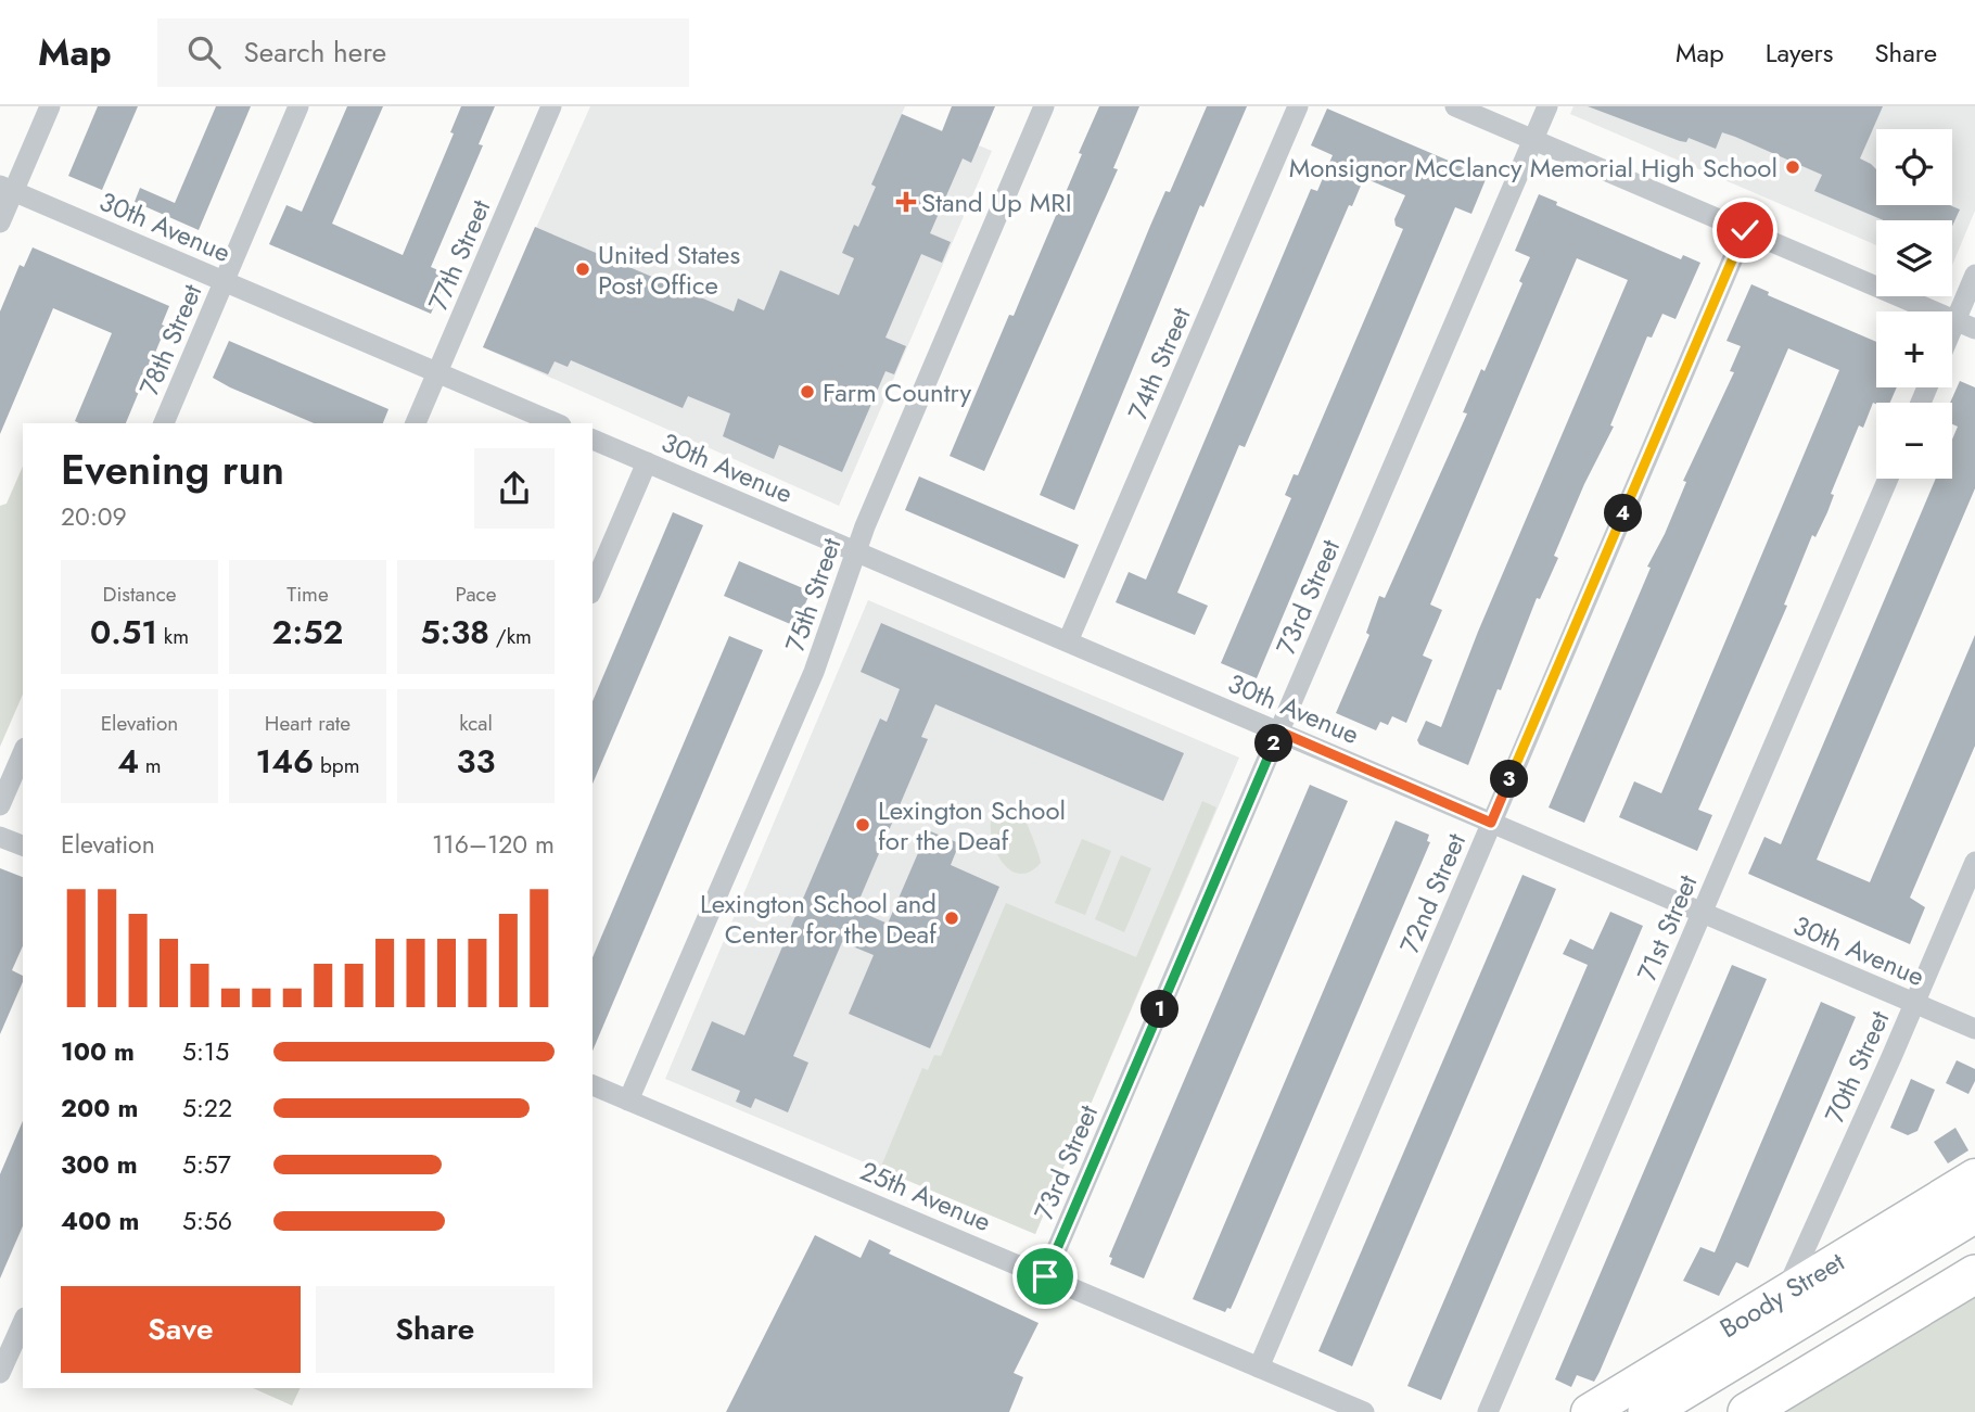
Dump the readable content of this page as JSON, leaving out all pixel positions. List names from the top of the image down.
{
  "streets": {
    "main road": ["Boody Street"],
    "street": [
      "30th Avenue",
      "77th Street",
      "78th Street",
      "74th Street",
      "75th Street",
      "73rd Street",
      "72nd Street",
      "71st Street",
      "70th Street",
      "25th Avenue"
    ]
  },
  "crossings": [
    ["30th Avenue", "77th Street"],
    ["30th Avenue", "78th Street"],
    ["30th Avenue", "74th Street"],
    ["30th Avenue", "75th Street"],
    ["30th Avenue", "73rd Street"],
    ["30th Avenue", "72nd Street"],
    ["30th Avenue", "71st Street"],
    ["30th Avenue", "70th Street"],
    ["75th Street", "25th Avenue"],
    ["73rd Street", "25th Avenue"],
    ["72nd Street", "25th Avenue"],
    ["70th Street", "Boody Street"]
  ],
  "places": {
    "other": [
      "Monsignor McClancy Memorial High School",
      "United States Post Office",
      "Farm Country",
      "Lexington School for the Deaf",
      "Lexington School and Center for the Deaf"
    ],
    "health": ["Stand Up MRI"]
  },
  "page": {
    "header": "Map",
    "search": "Search here",
    "nav": ["Map", "Layers", "Share"],
    "map_buttons": ["+", "−"],
    "heading": ["Evening run", "20:09"],
    "pins": [
      "4",
      "2",
      "3",
      "1"
    ],
    "stats": [
      ["Distance", "0.51 km"],
      ["Time", "2:52"],
      ["Pace", "5:38 /km"],
      ["Elevation", "4 m"],
      ["Heart rate", "146 bpm"],
      ["kcal", "33"]
    ],
    "chart": ["Elevation", "116–120 m"],
    "list": [
      {
        "name": "100 m",
        "note": "5:15"
      },
      {
        "name": "200 m",
        "note": "5:22"
      },
      {
        "name": "300 m",
        "note": "5:57"
      },
      {
        "name": "400 m",
        "note": "5:56"
      }
    ],
    "buttons": ["Save", "Share"]
  }
}
